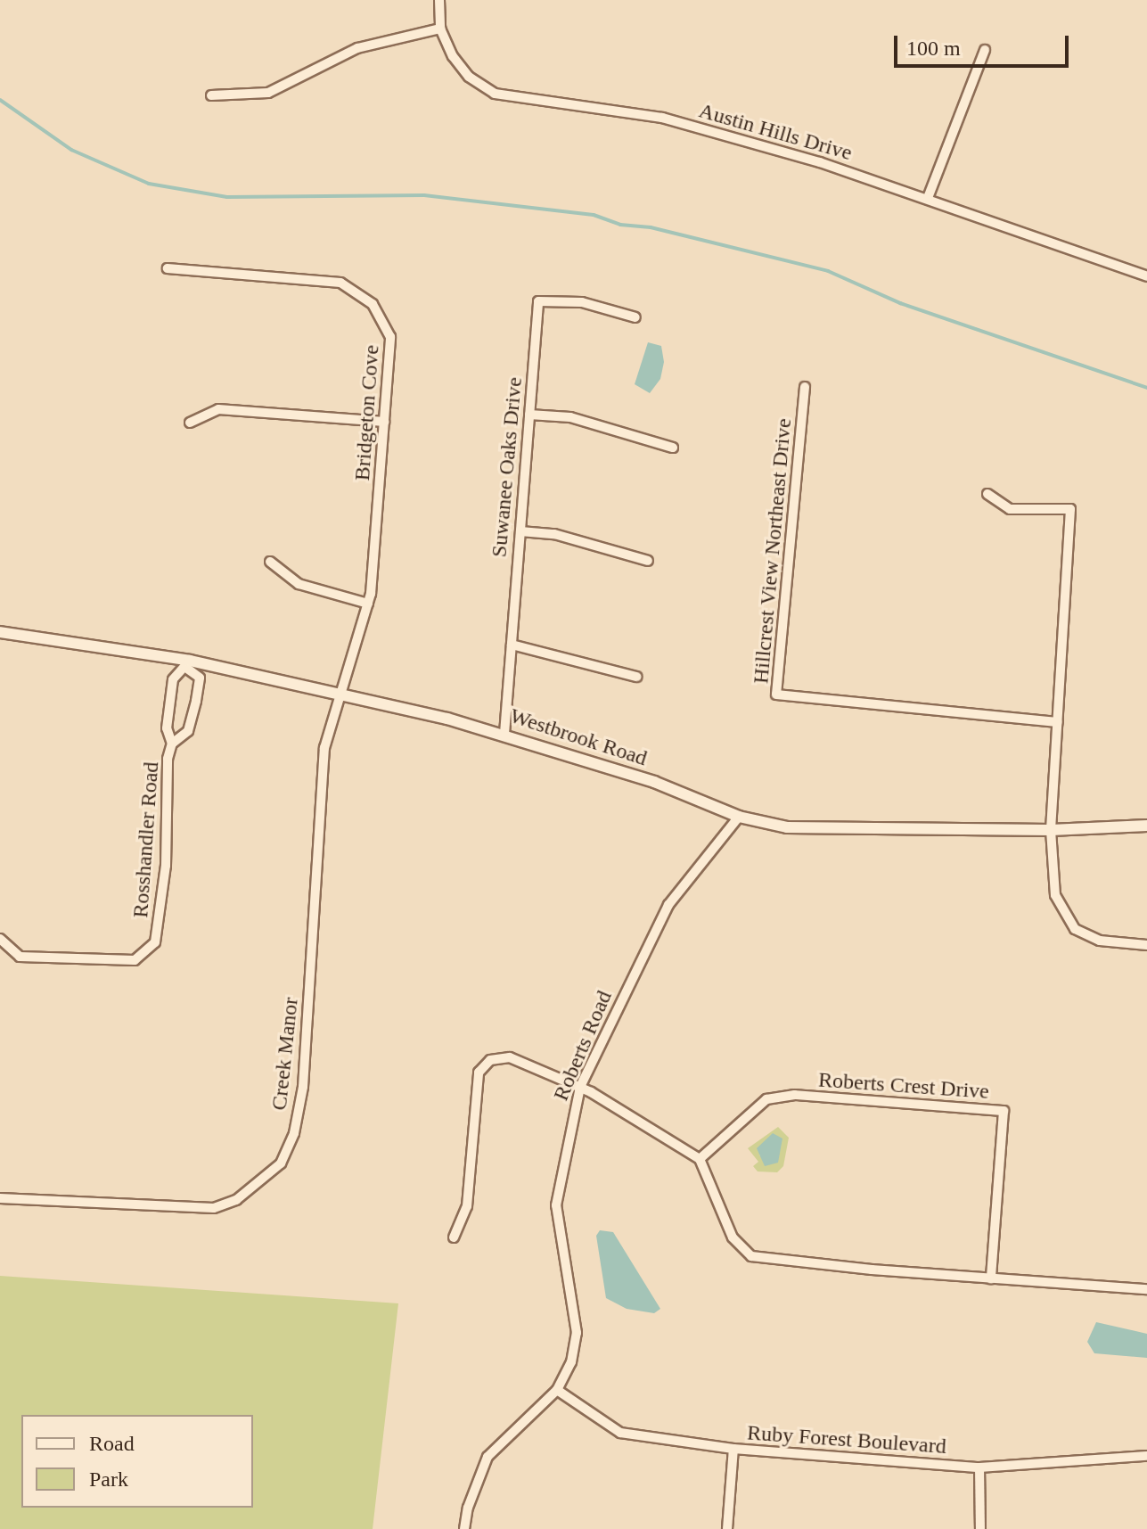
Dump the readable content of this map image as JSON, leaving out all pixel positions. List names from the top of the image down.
{
  "streets": {
    "street": [
      "Austin Hills Drive",
      "Bridgeton Cove",
      "Suwanee Oaks Drive",
      "Hillcrest View Northeast Drive",
      "Westbrook Road",
      "Rosshandler Road",
      "Roberts Road",
      "Creek Manor",
      "Roberts Crest Drive",
      "Ruby Forest Boulevard"
    ]
  },
  "crossings": [
    ["Bridgeton Cove", "Westbrook Road"],
    ["Bridgeton Cove", "Creek Manor"],
    ["Suwanee Oaks Drive", "Westbrook Road"],
    ["Westbrook Road", "Rosshandler Road"],
    ["Westbrook Road", "Roberts Road"],
    ["Westbrook Road", "Creek Manor"],
    ["Roberts Road", "Ruby Forest Boulevard"]
  ],
  "legend": ["Road", "Park"],
  "scale_bar": "100 m"
}
